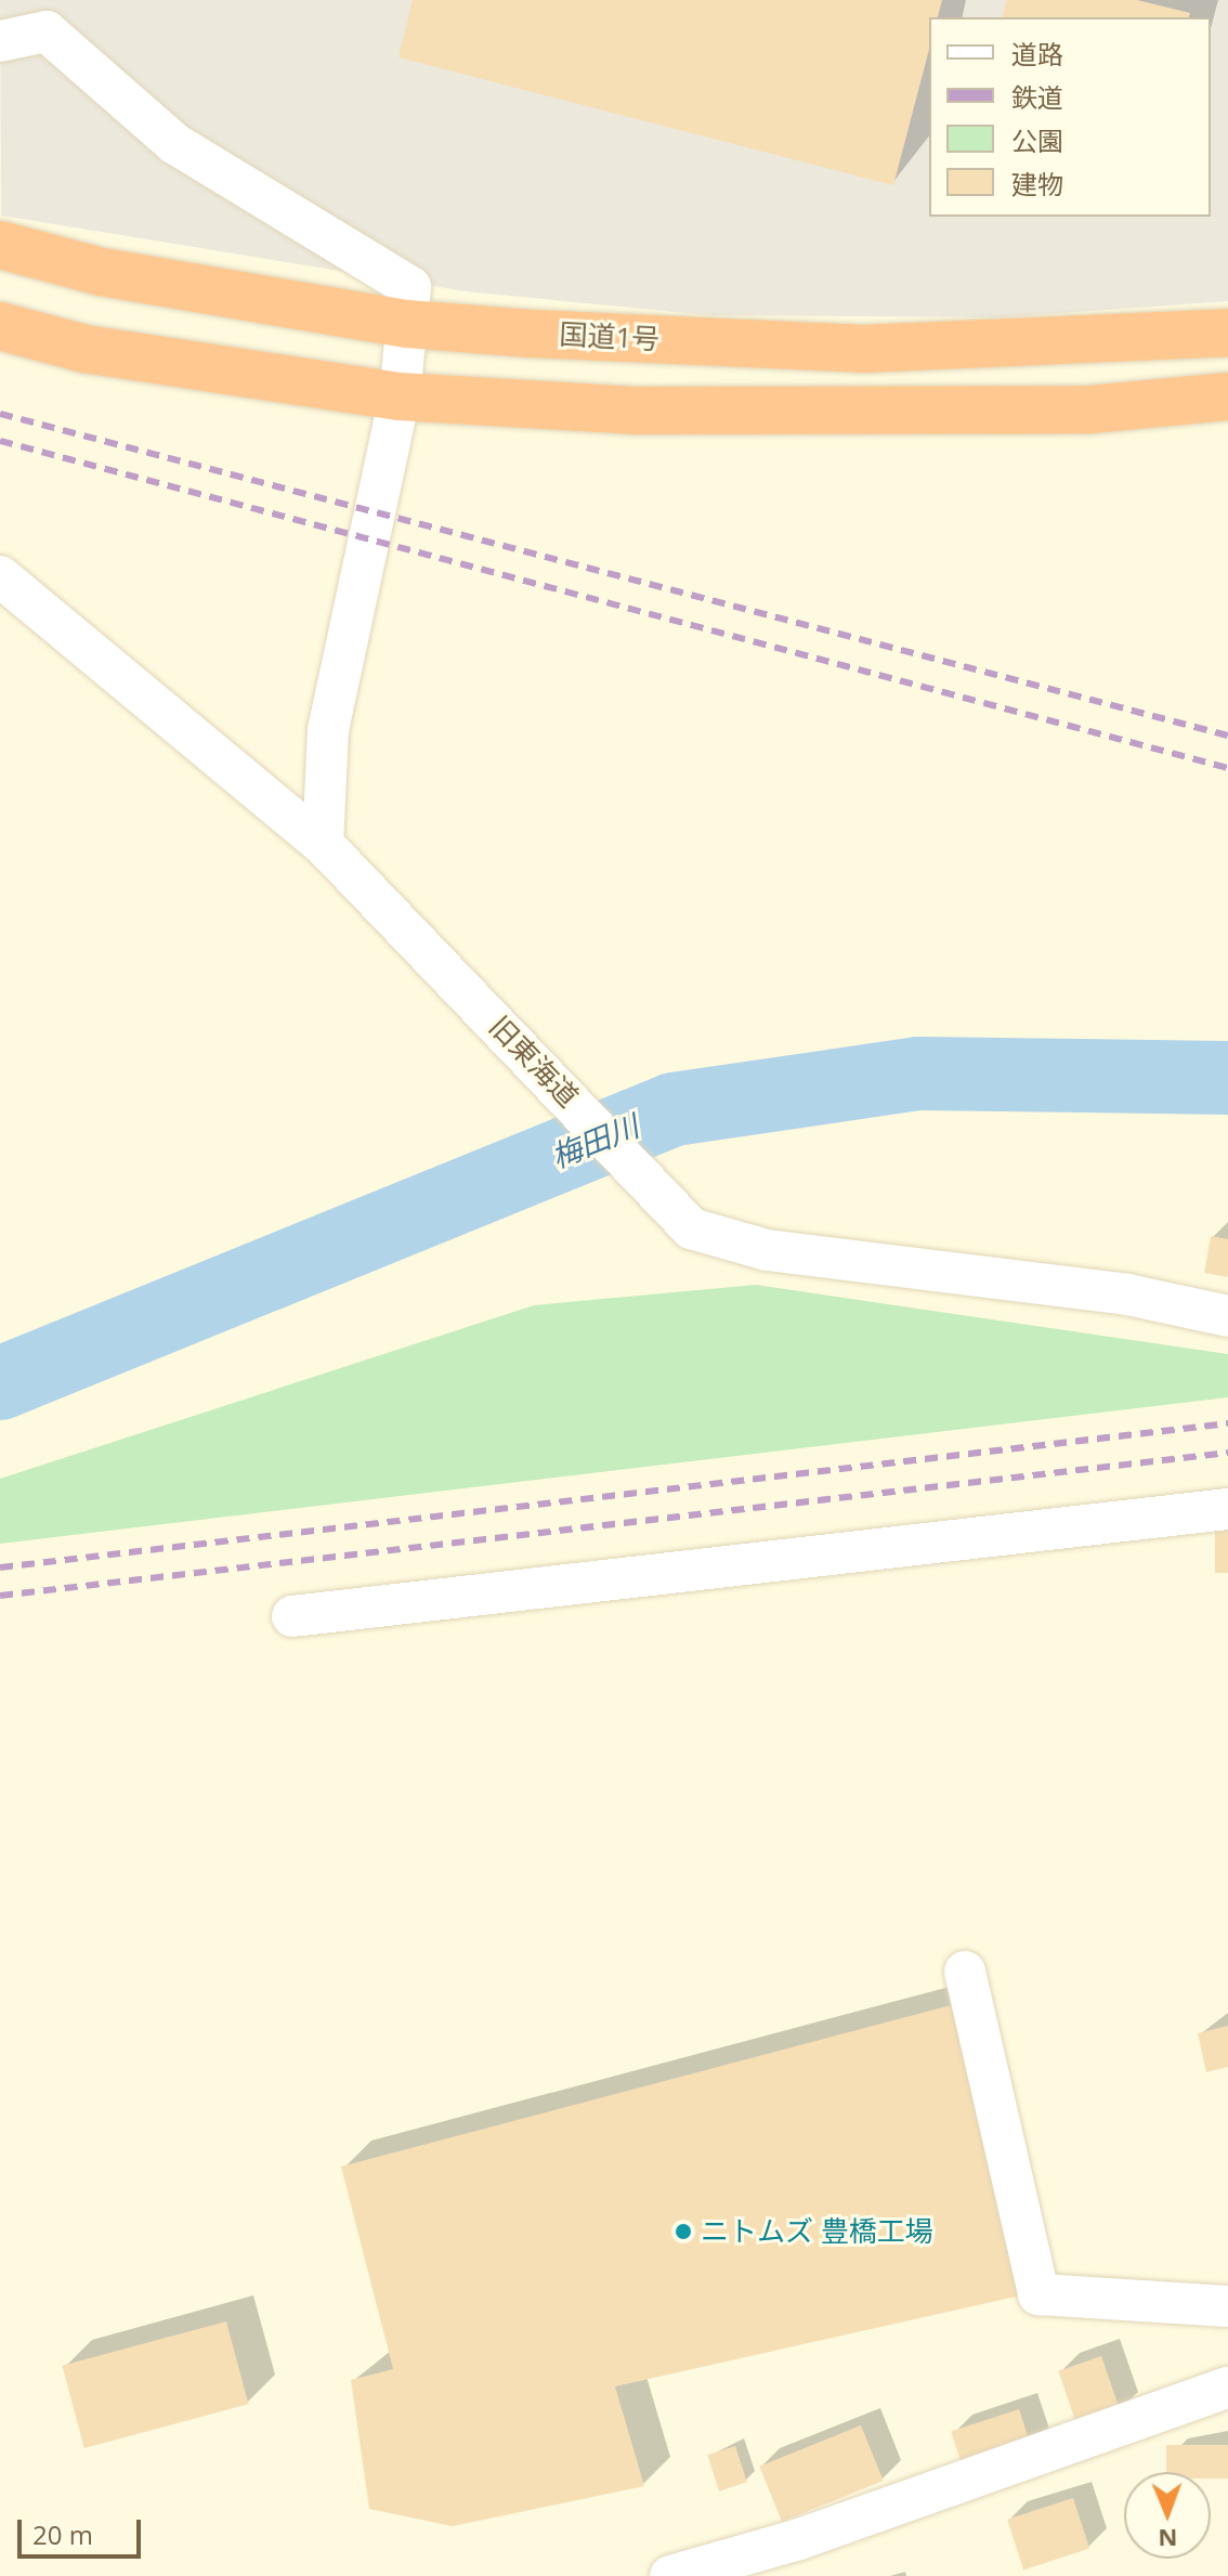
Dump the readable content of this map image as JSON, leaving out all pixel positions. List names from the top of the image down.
{
  "streets": {
    "highway": ["国道1号"],
    "street": ["旧東海道"]
  },
  "water": ["梅田川"],
  "places": ["ニトムズ 豊橋工場"],
  "legend": [
    "道路",
    "鉄道",
    "公園",
    "建物"
  ],
  "scale_bar": "20 m",
  "north": "bottom"
}
